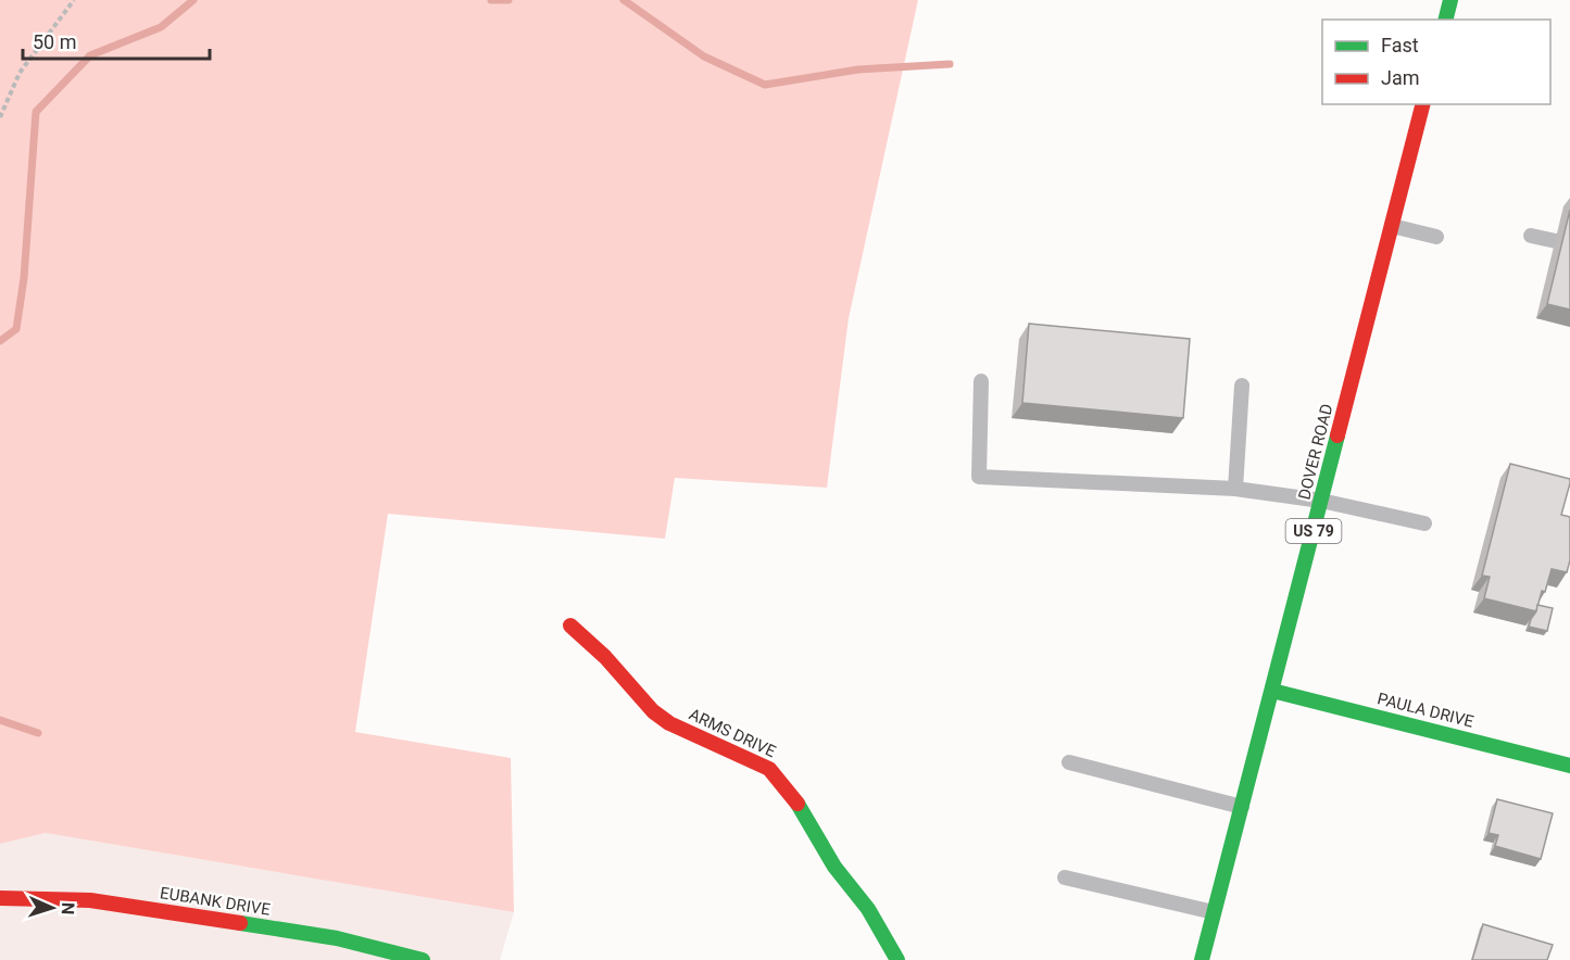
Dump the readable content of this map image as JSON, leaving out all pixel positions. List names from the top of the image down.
{
  "streets": {
    "street": [
      "DOVER ROAD",
      "US 79",
      "PAULA DRIVE",
      "ARMS DRIVE",
      "EUBANK DRIVE"
    ]
  },
  "crossings": [
    ["DOVER ROAD", "PAULA DRIVE"]
  ],
  "legend": ["Fast", "Jam"],
  "scale_bar": "50 m",
  "north": "right"
}
